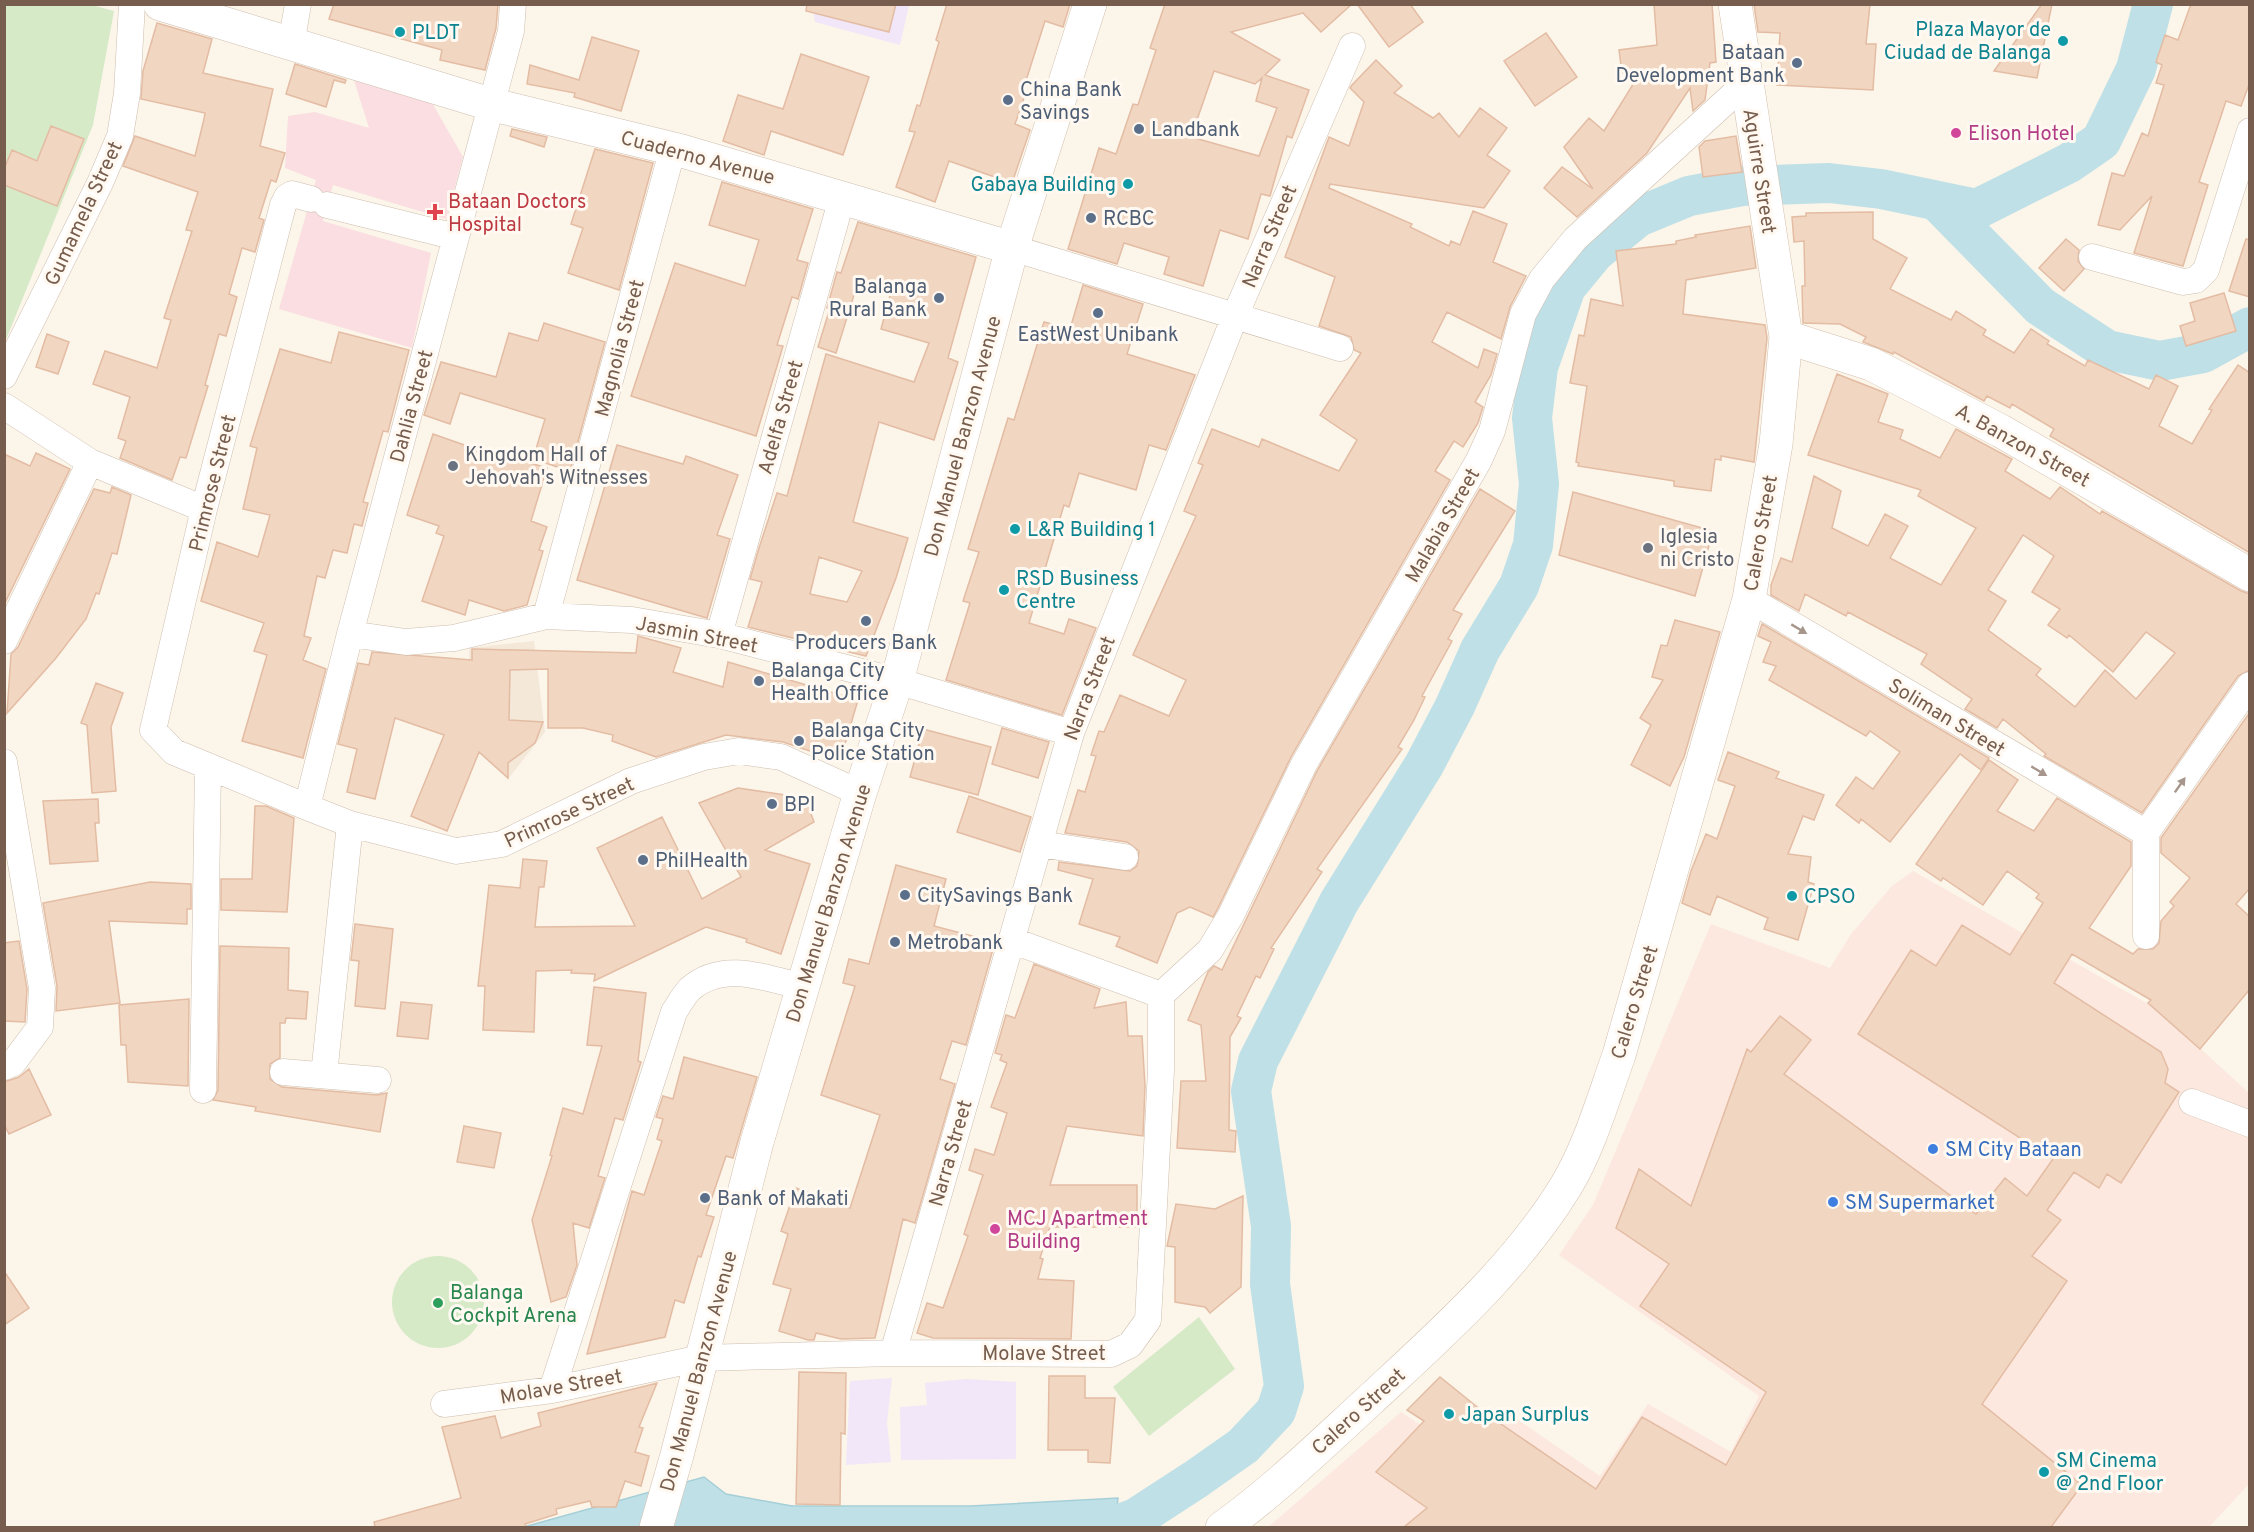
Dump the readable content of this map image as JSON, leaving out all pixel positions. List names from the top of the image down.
{
  "streets": {
    "main road": [
      "Cuaderno Avenue",
      "Aguirre Street",
      "Don Manuel Banzon Avenue",
      "A. Banzon Street",
      "Calero Street"
    ],
    "street": [
      "Gumamela Street",
      "Narra Street",
      "Magnolia Street",
      "Dahlia Street",
      "Adelfa Street",
      "Primrose Street",
      "Malabia Street",
      "Jasmin Street",
      "Soliman Street",
      "Molave Street"
    ]
  },
  "crossings": [
    ["Cuaderno Avenue", "Narra Street"],
    ["Cuaderno Avenue", "Magnolia Street"],
    ["Cuaderno Avenue", "Dahlia Street"],
    ["Cuaderno Avenue", "Adelfa Street"],
    ["Cuaderno Avenue", "Don Manuel Banzon Avenue"],
    ["Aguirre Street", "A. Banzon Street"],
    ["Aguirre Street", "Malabia Street"],
    ["Aguirre Street", "Calero Street"],
    ["Narra Street", "Jasmin Street"],
    ["Narra Street", "Molave Street"],
    ["Magnolia Street", "Jasmin Street"],
    ["Dahlia Street", "Primrose Street"],
    ["Dahlia Street", "Jasmin Street"],
    ["Adelfa Street", "Jasmin Street"],
    ["Don Manuel Banzon Avenue", "Primrose Street"],
    ["Don Manuel Banzon Avenue", "Jasmin Street"],
    ["Don Manuel Banzon Avenue", "Molave Street"],
    ["A. Banzon Street", "Calero Street"],
    ["Malabia Street", "Molave Street"],
    ["Calero Street", "Soliman Street"]
  ],
  "one_way": ["Soliman Street"],
  "places": {
    "other": [
      "PLDT",
      "Plaza Mayor de Ciudad de Balanga",
      "Bataan Development Bank",
      "China Bank Savings",
      "Landbank",
      "Elison Hotel",
      "Gabaya Building",
      "RCBC",
      "Balanga Rural Bank",
      "EastWest Unibank",
      "Kingdom Hall of Jehovah's Witnesses",
      "L&R Building 1",
      "Iglesia ni Cristo",
      "RSD Business Centre",
      "Producers Bank",
      "Balanga City Health Office",
      "Balanga City Police Station",
      "BPI",
      "PhilHealth",
      "CitySavings Bank",
      "CPSO",
      "Metrobank",
      "SM City Bataan",
      "Bank of Makati",
      "SM Supermarket",
      "MCJ Apartment Building",
      "Balanga Cockpit Arena",
      "Japan Surplus",
      "SM Cinema @ 2nd Floor"
    ],
    "health": ["Bataan Doctors Hospital"]
  }
}
